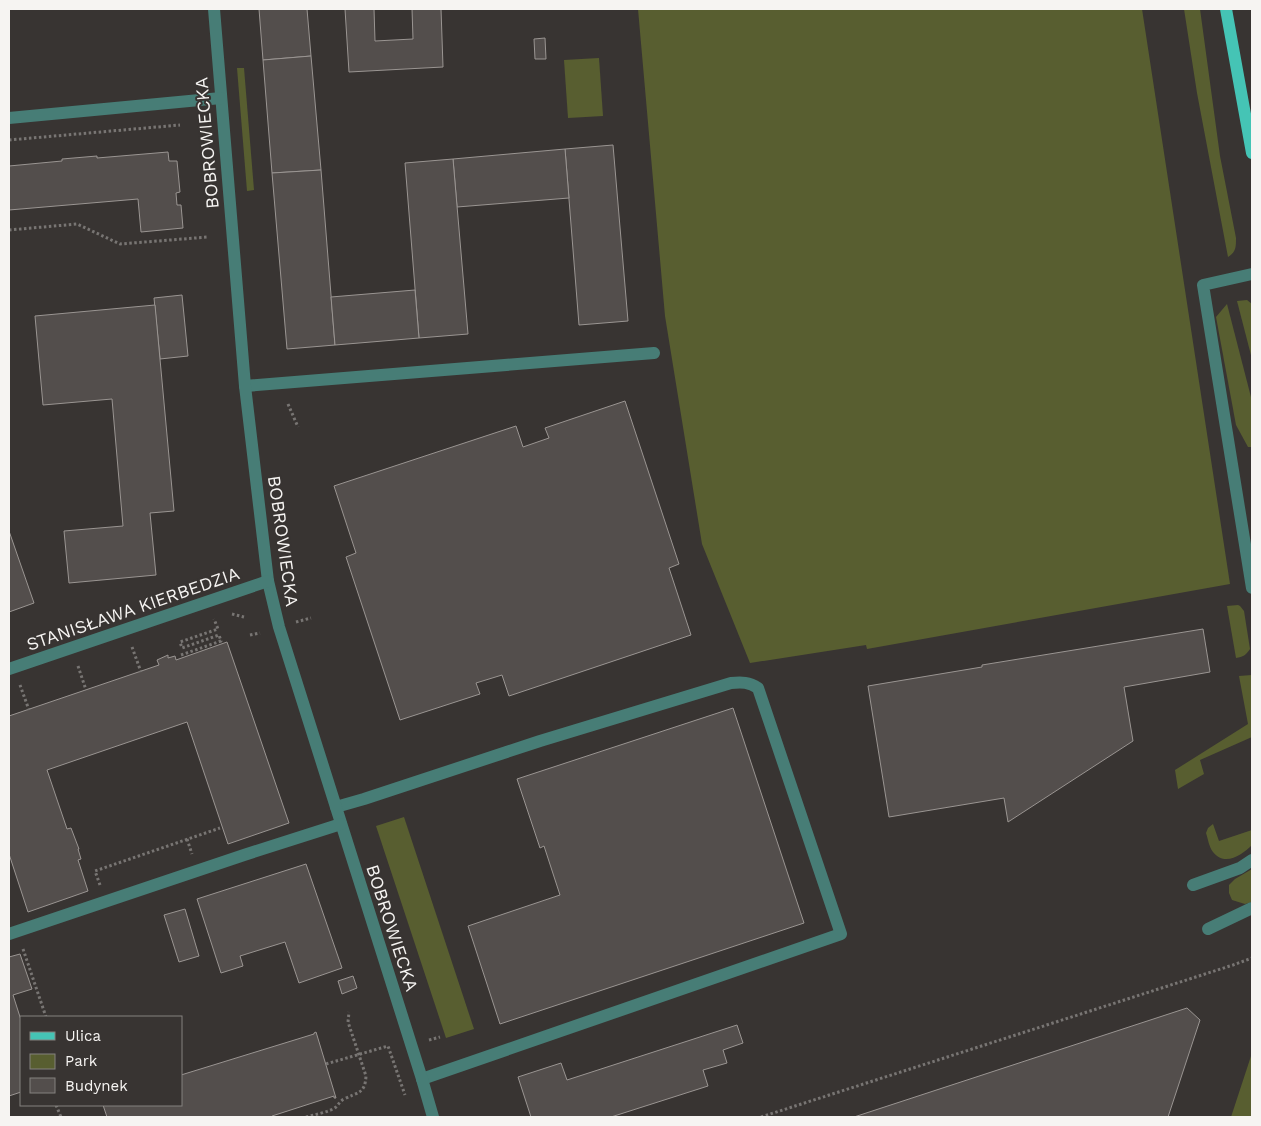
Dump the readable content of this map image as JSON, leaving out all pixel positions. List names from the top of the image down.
{
  "streets": {
    "street": ["BOBROWIECKA", "STANISŁAWA KIERBEDZIA"]
  },
  "crossings": [
    ["BOBROWIECKA", "STANISŁAWA KIERBEDZIA"]
  ],
  "legend": ["Ulica", "Park", "Budynek"]
}
